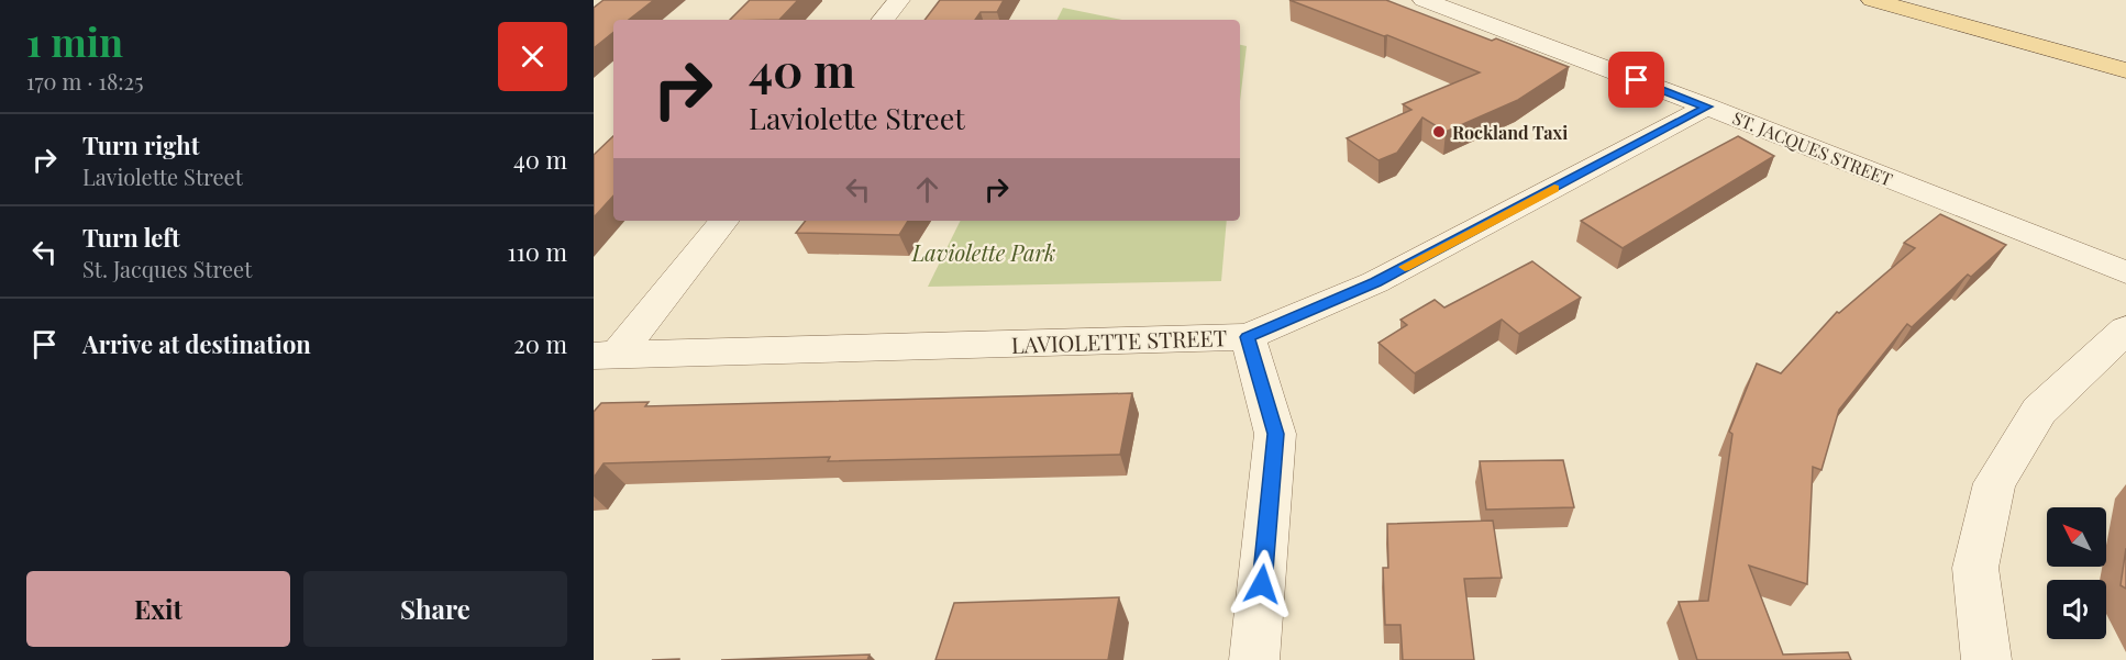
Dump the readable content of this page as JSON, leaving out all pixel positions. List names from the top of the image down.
{
  "streets": {
    "street": ["ST. JACQUES STREET", "LAVIOLETTE STREET"]
  },
  "crossings": [
    ["ST. JACQUES STREET", "LAVIOLETTE STREET"]
  ],
  "parks": ["Laviolette Park"],
  "places": ["Rockland Taxi"],
  "north": "top left",
  "page": {
    "heading": ["1 min", "170 m · 18:25"],
    "turn": ["40 m", "Laviolette Street"],
    "list": [
      {
        "name": "Turn right",
        "note": "Laviolette Street",
        "value": "40 m"
      },
      {
        "name": "Turn left",
        "note": "St. Jacques Street",
        "value": "110 m"
      },
      {
        "name": "Arrive at destination",
        "value": "20 m"
      }
    ],
    "buttons": ["Exit", "Share"]
  }
}
